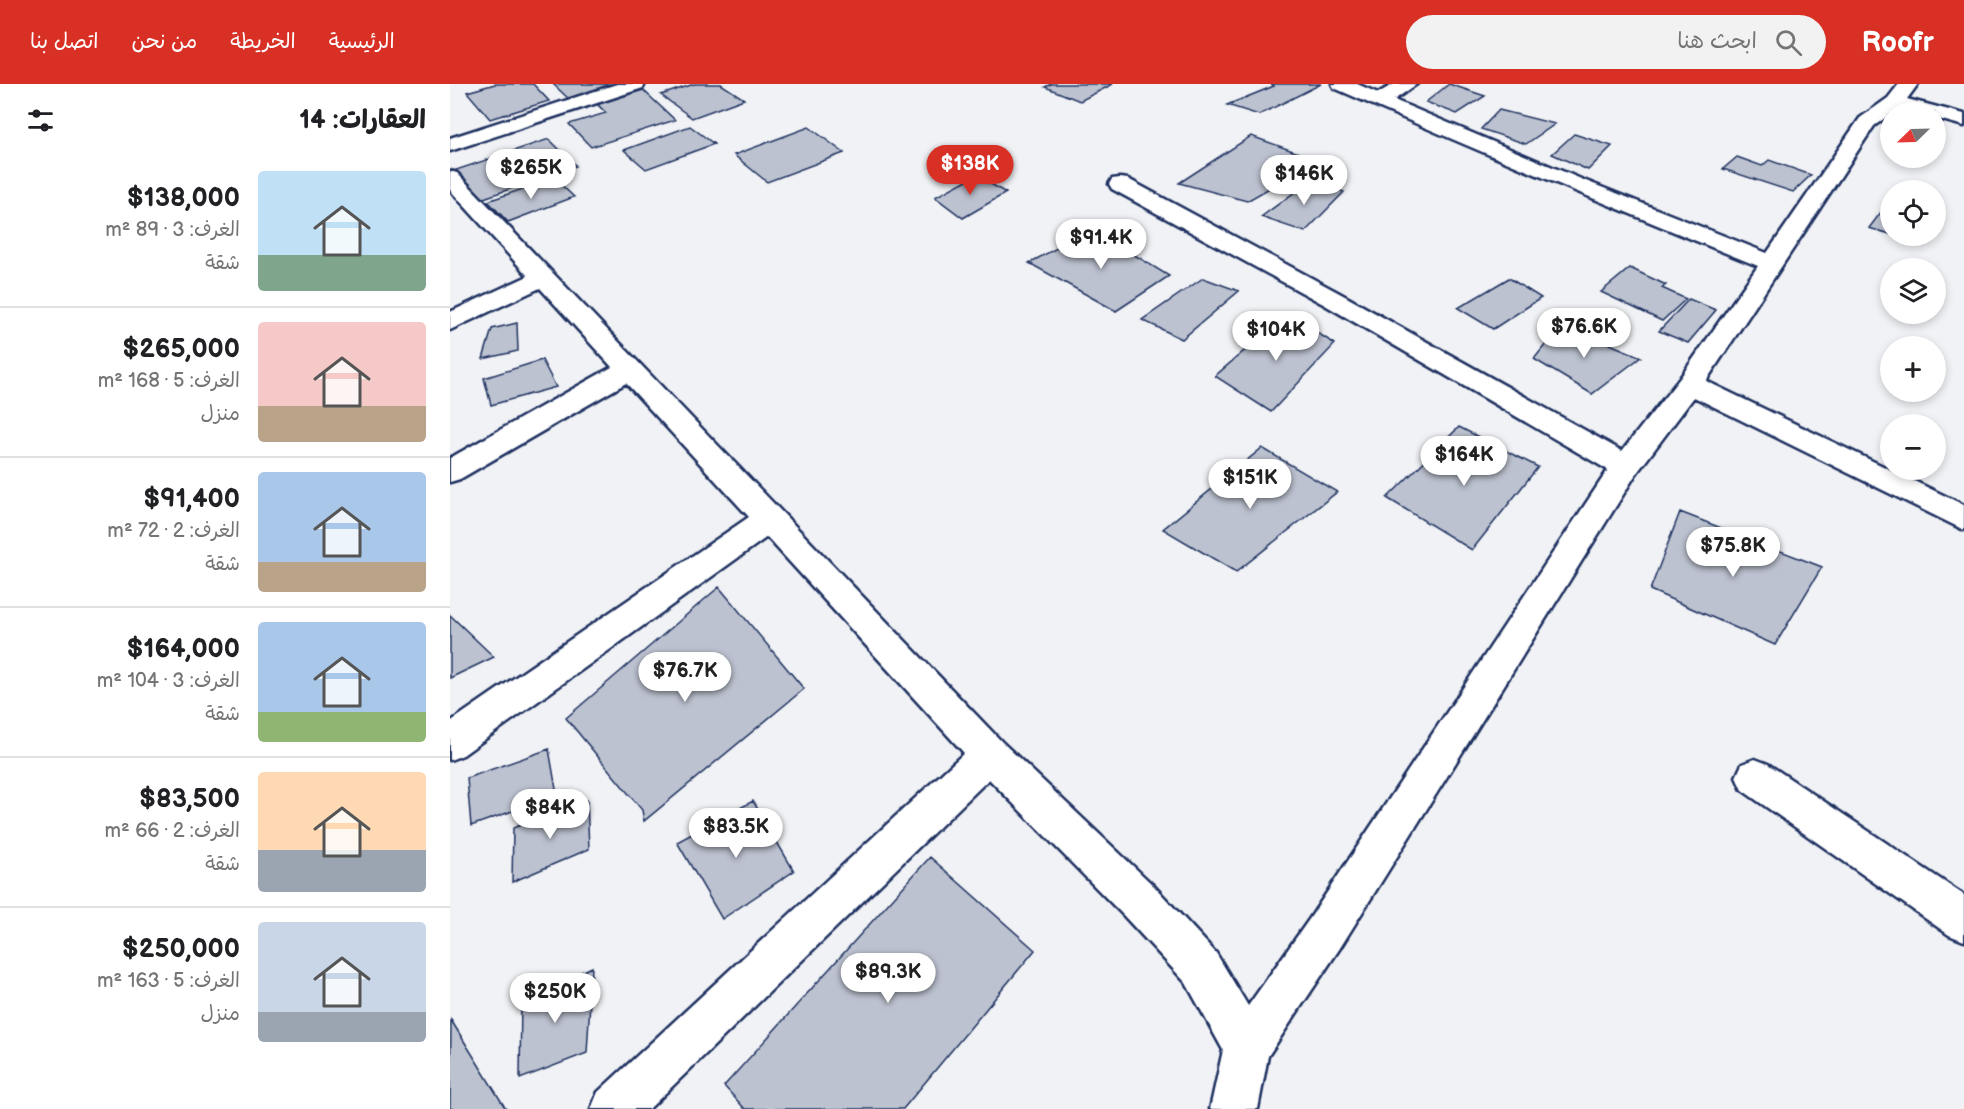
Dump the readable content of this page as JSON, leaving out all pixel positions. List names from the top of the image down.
{
  "north": "bottom left",
  "page": {
    "header": "Roofr",
    "search": "ابحث هنا",
    "nav": [
      "الرئيسية",
      "الخريطة",
      "من نحن",
      "اتصل بنا"
    ],
    "heading": "العقارات: 14",
    "map_buttons": ["+", "−"],
    "price": [
      "$138K",
      "$265K",
      "$146K",
      "$91.4K",
      "$76.6K",
      "$104K",
      "$164K",
      "$151K",
      "$75.8K",
      "$76.7K",
      "$84K",
      "$83.5K",
      "$89.3K",
      "$250K"
    ],
    "list": [
      {
        "name": "$138,000",
        "note": "الغرف: 3 · 89 m² · شقة"
      },
      {
        "name": "$265,000",
        "note": "الغرف: 5 · 168 m² · منزل"
      },
      {
        "name": "$91,400",
        "note": "الغرف: 2 · 72 m² · شقة"
      },
      {
        "name": "$164,000",
        "note": "الغرف: 3 · 104 m² · شقة"
      },
      {
        "name": "$83,500",
        "note": "الغرف: 2 · 66 m² · شقة"
      },
      {
        "name": "$250,000",
        "note": "الغرف: 5 · 163 m² · منزل"
      }
    ]
  }
}
